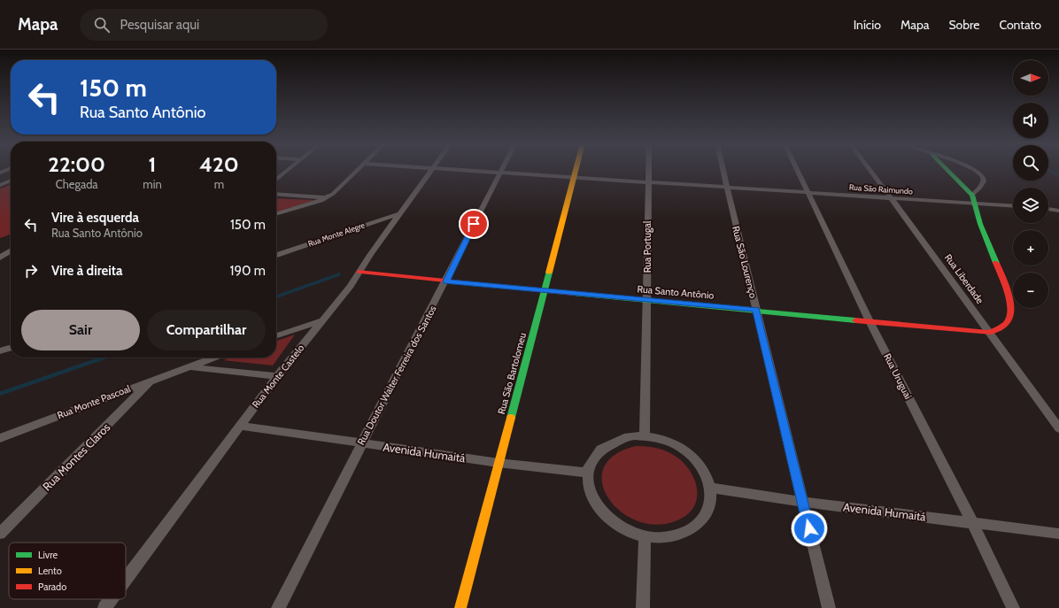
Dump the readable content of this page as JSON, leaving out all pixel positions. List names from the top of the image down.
{
  "streets": {
    "street": [
      "Rua São Raimundo",
      "Rua Monte Alegre",
      "Rua Portugal",
      "Rua São Lourenço",
      "Rua Liberdade",
      "Rua Santo Antônio",
      "Rua São Bartolomeu",
      "Rua Doutor Walter Ferreira dos Santos",
      "Rua Monte Castelo",
      "Rua Uruguai",
      "Rua Monte Pascoal",
      "Avenida Humaitá",
      "Rua Montes Claros"
    ]
  },
  "crossings": [
    ["Rua São Raimundo", "Rua Portugal"],
    ["Rua São Raimundo", "Rua São Lourenço"],
    ["Rua São Raimundo", "Rua Liberdade"],
    ["Rua São Raimundo", "Rua São Bartolomeu"],
    ["Rua São Raimundo", "Rua Doutor Walter Ferreira dos Santos"],
    ["Rua São Raimundo", "Rua Uruguai"],
    ["Rua Monte Alegre", "Rua Monte Castelo"],
    ["Rua Portugal", "Rua Santo Antônio"],
    ["Rua Portugal", "Avenida Humaitá"],
    ["Rua São Lourenço", "Rua Santo Antônio"],
    ["Rua São Lourenço", "Avenida Humaitá"],
    ["Rua Liberdade", "Rua Santo Antônio"],
    ["Rua Santo Antônio", "Rua São Bartolomeu"],
    ["Rua Santo Antônio", "Rua Doutor Walter Ferreira dos Santos"],
    ["Rua Santo Antônio", "Rua Monte Castelo"],
    ["Rua Santo Antônio", "Rua Uruguai"],
    ["Rua São Bartolomeu", "Avenida Humaitá"],
    ["Rua Doutor Walter Ferreira dos Santos", "Avenida Humaitá"],
    ["Rua Monte Castelo", "Rua Monte Pascoal"],
    ["Rua Monte Castelo", "Avenida Humaitá"],
    ["Rua Uruguai", "Avenida Humaitá"],
    ["Rua Monte Pascoal", "Rua Montes Claros"]
  ],
  "legend": ["Livre", "Lento", "Parado"],
  "north": "right",
  "page": {
    "header": "Mapa",
    "search": "Pesquisar aqui",
    "nav": [
      "Início",
      "Mapa",
      "Sobre",
      "Contato"
    ],
    "map_buttons": ["+", "−"],
    "turn": ["150 m", "Rua Santo Antônio"],
    "eta": [
      "22:00",
      "Chegada",
      "1",
      "min",
      "420",
      "m"
    ],
    "list": [
      {
        "name": "Vire à esquerda",
        "note": "Rua Santo Antônio",
        "value": "150 m"
      },
      {
        "name": "Vire à direita",
        "value": "190 m"
      }
    ],
    "buttons": ["Sair", "Compartilhar"]
  }
}
